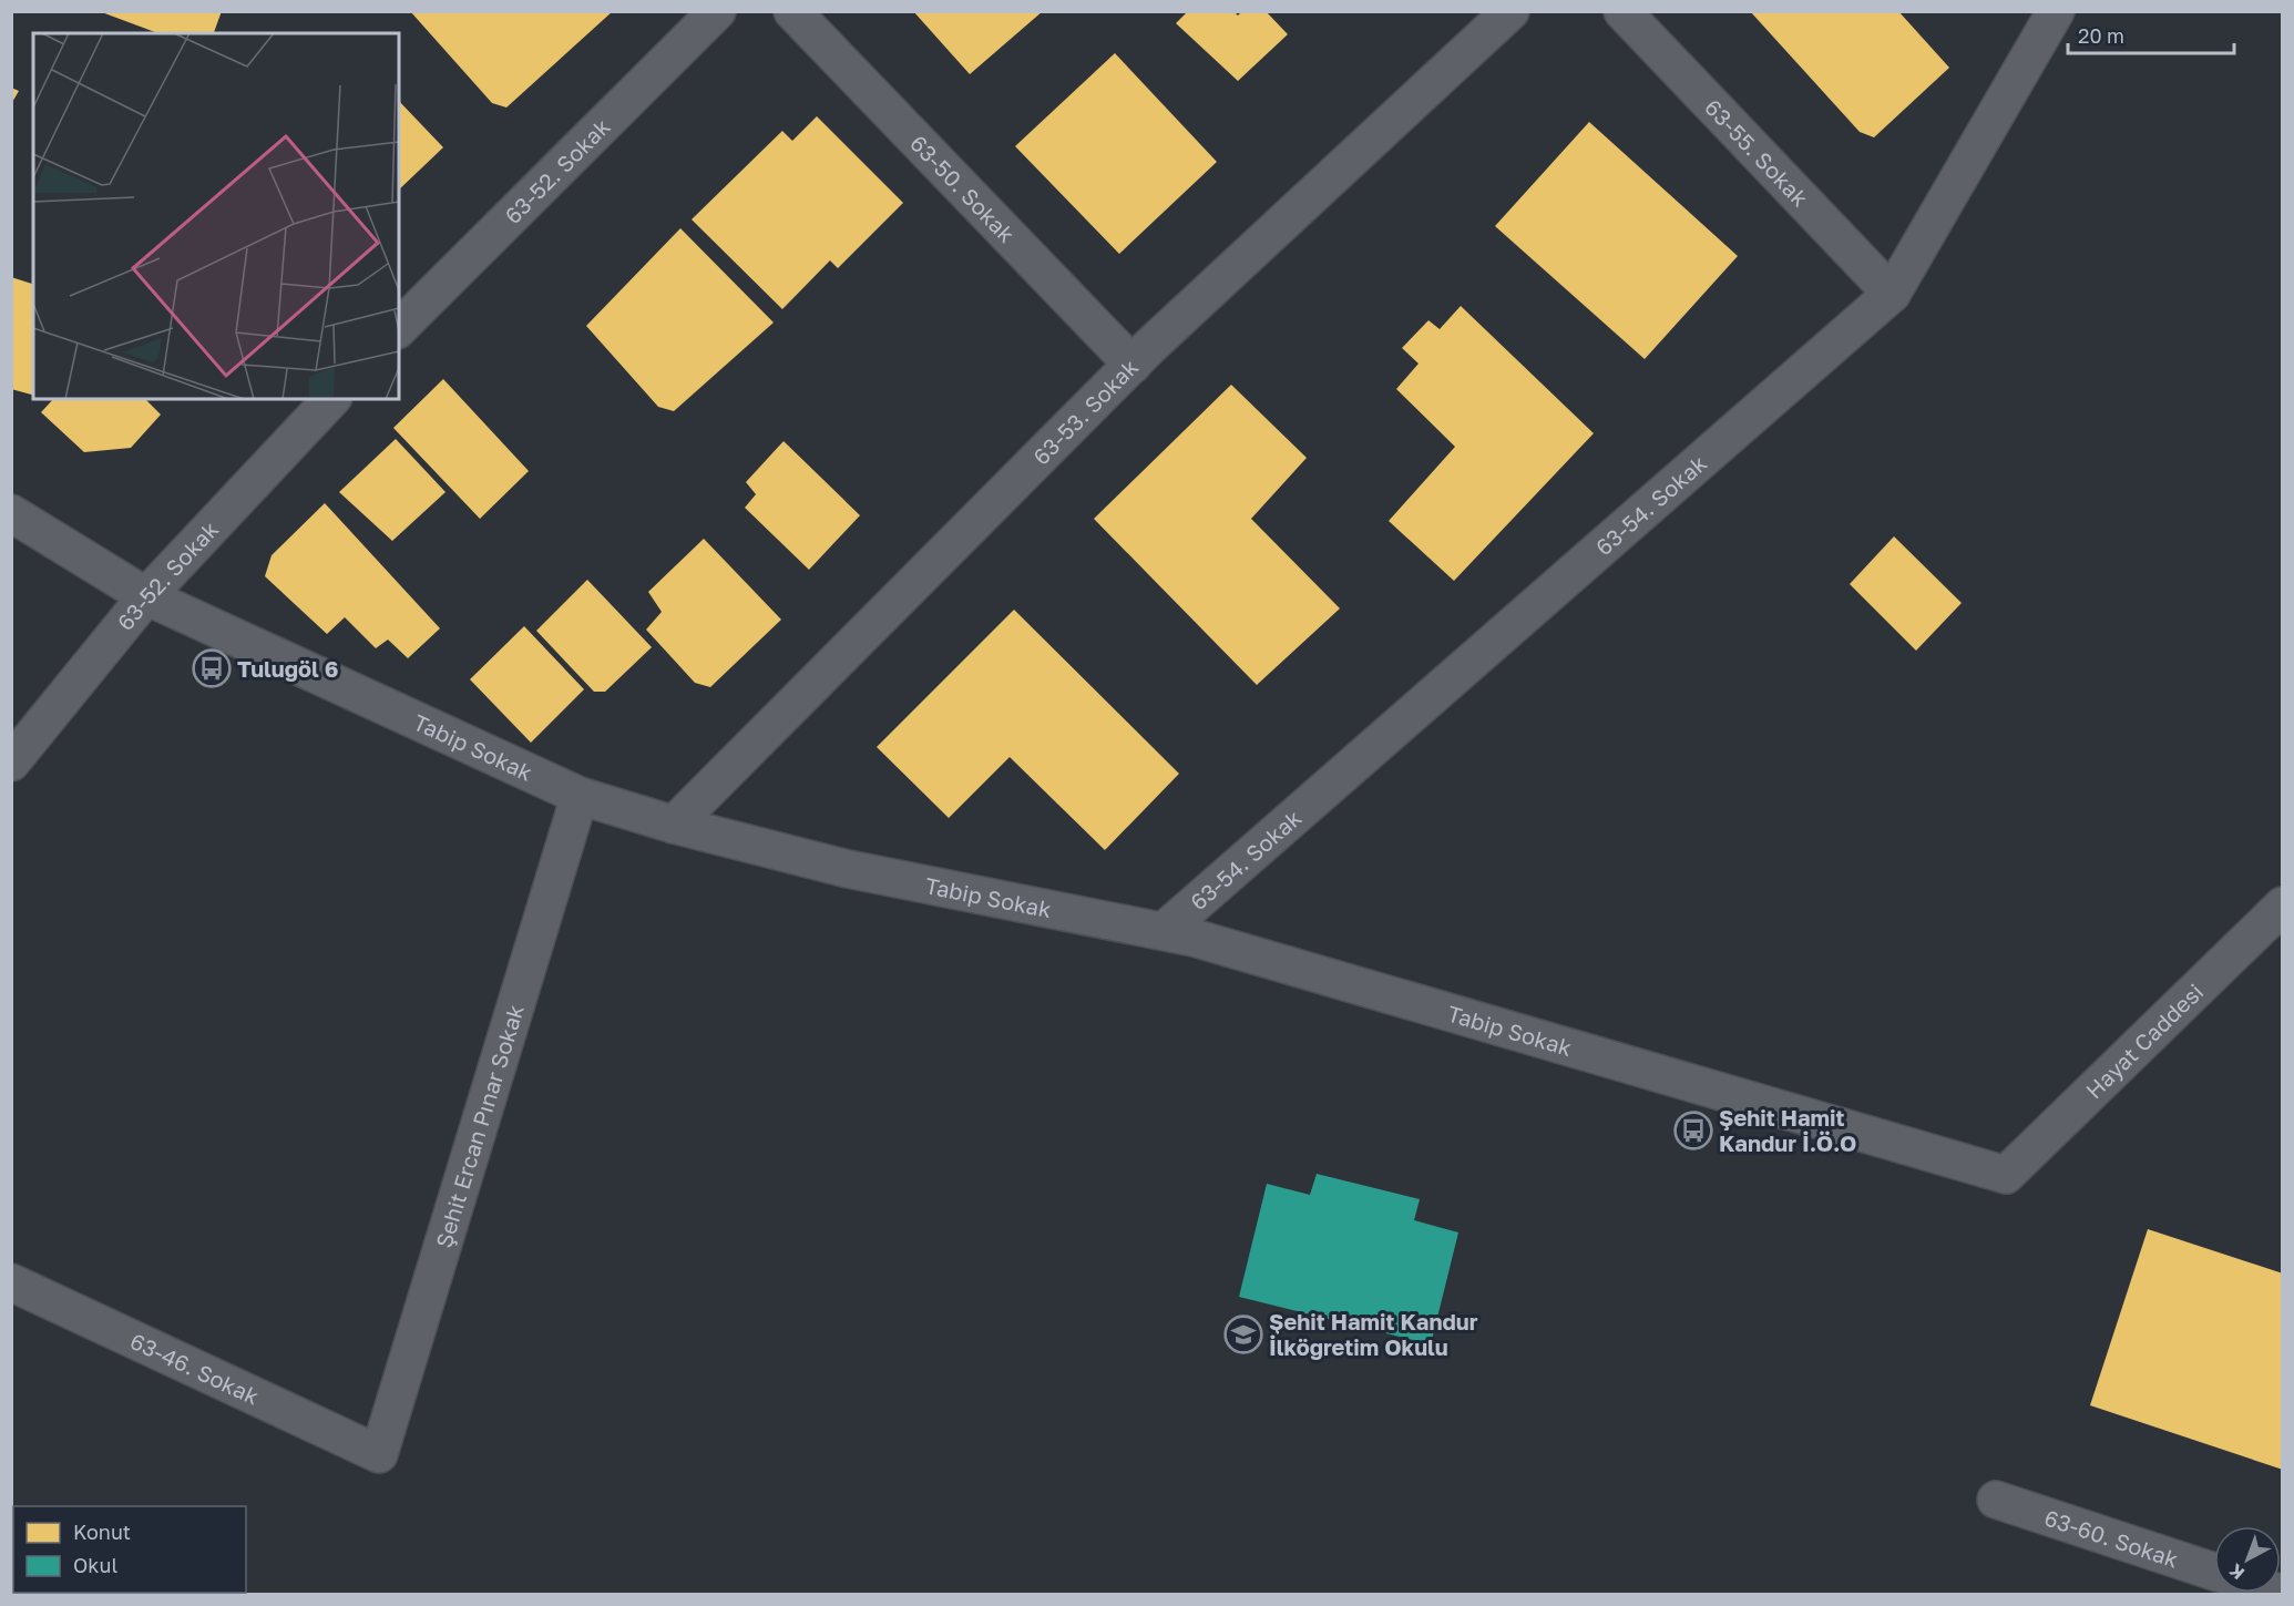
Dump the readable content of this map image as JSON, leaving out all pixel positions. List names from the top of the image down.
{
  "streets": {
    "street": [
      "63-55. Sokak",
      "63-52. Sokak",
      "63-50. Sokak",
      "63-53. Sokak",
      "63-54. Sokak",
      "Tabip Sokak",
      "Hayat Caddesi",
      "Şehit Ercan Pınar Sokak",
      "63-46. Sokak",
      "63-60. Sokak"
    ]
  },
  "crossings": [
    ["63-55. Sokak", "63-54. Sokak"],
    ["63-52. Sokak", "Tabip Sokak"],
    ["63-50. Sokak", "63-53. Sokak"],
    ["63-53. Sokak", "Tabip Sokak"],
    ["63-54. Sokak", "Tabip Sokak"],
    ["Tabip Sokak", "Hayat Caddesi"],
    ["Tabip Sokak", "Şehit Ercan Pınar Sokak"],
    ["Şehit Ercan Pınar Sokak", "63-46. Sokak"]
  ],
  "places": {
    "bus stop": ["Tulugöl 6", "Şehit Hamit Kandur İ.Ö.O"],
    "school or university": ["Şehit Hamit Kandur İlköğretim Okulu"]
  },
  "legend": ["Konut", "Okul"],
  "scale_bar": "20 m",
  "north": "bottom left"
}
